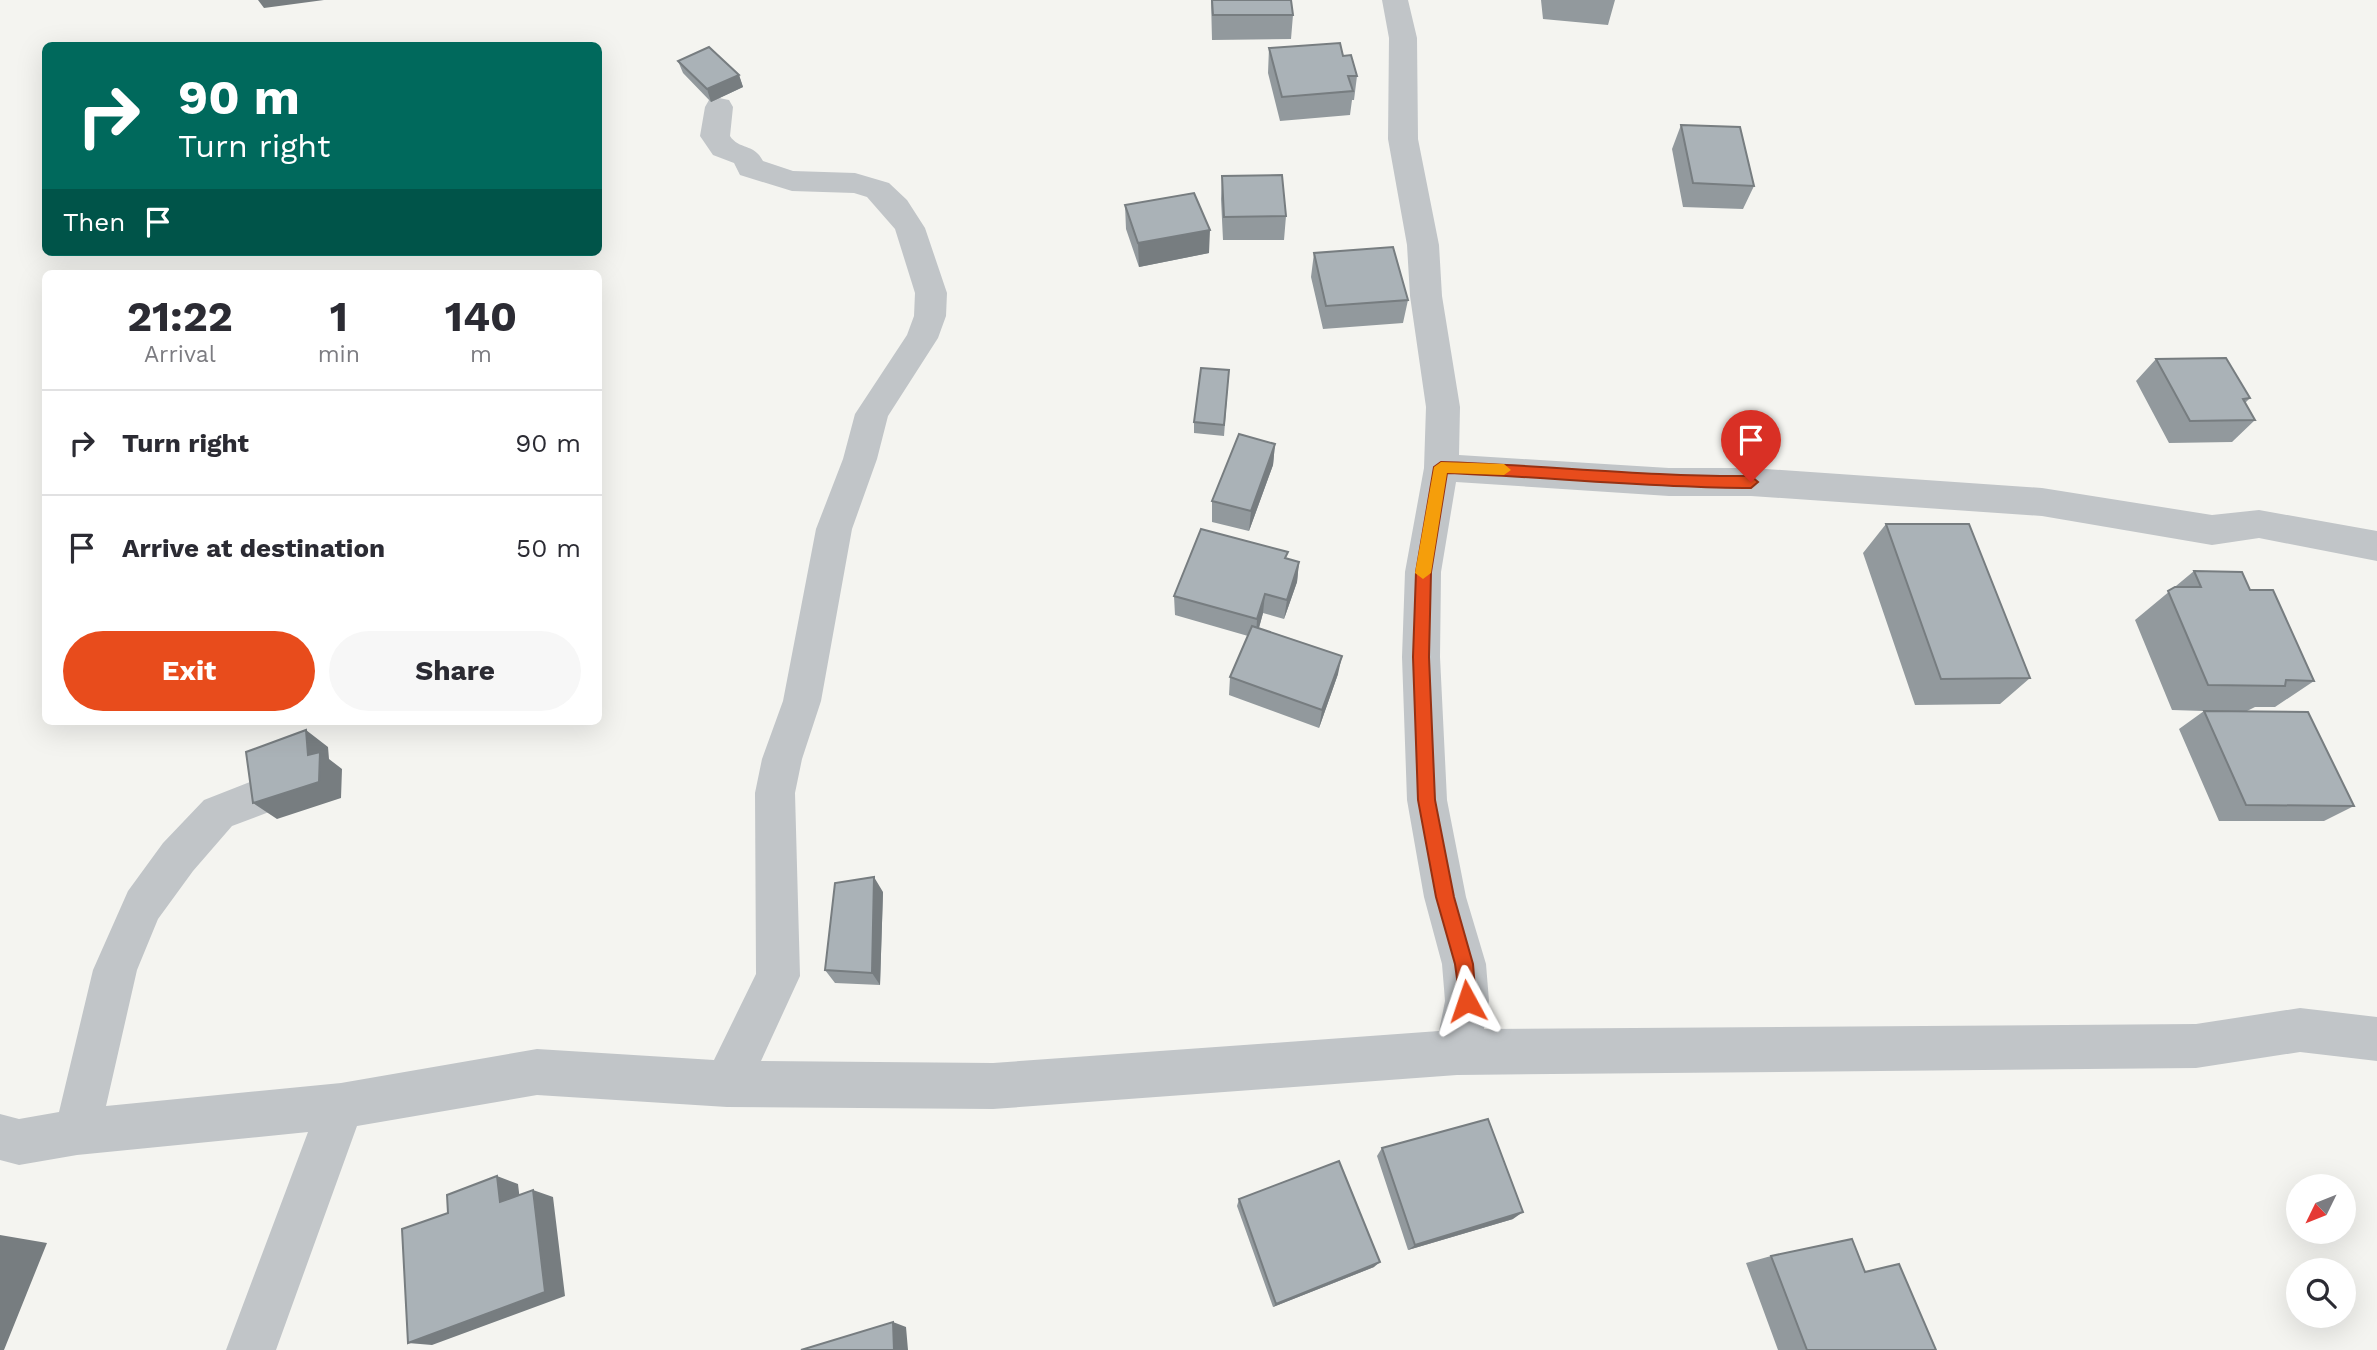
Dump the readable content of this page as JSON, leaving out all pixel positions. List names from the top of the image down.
{
  "north": "bottom left",
  "page": {
    "turn": ["90 m", "Turn right"],
    "then": "Then",
    "eta": [
      "21:22",
      "Arrival",
      "1",
      "min",
      "140",
      "m"
    ],
    "list": [
      {
        "name": "Turn right",
        "value": "90 m"
      },
      {
        "name": "Arrive at destination",
        "value": "50 m"
      }
    ],
    "buttons": ["Exit", "Share"]
  }
}
